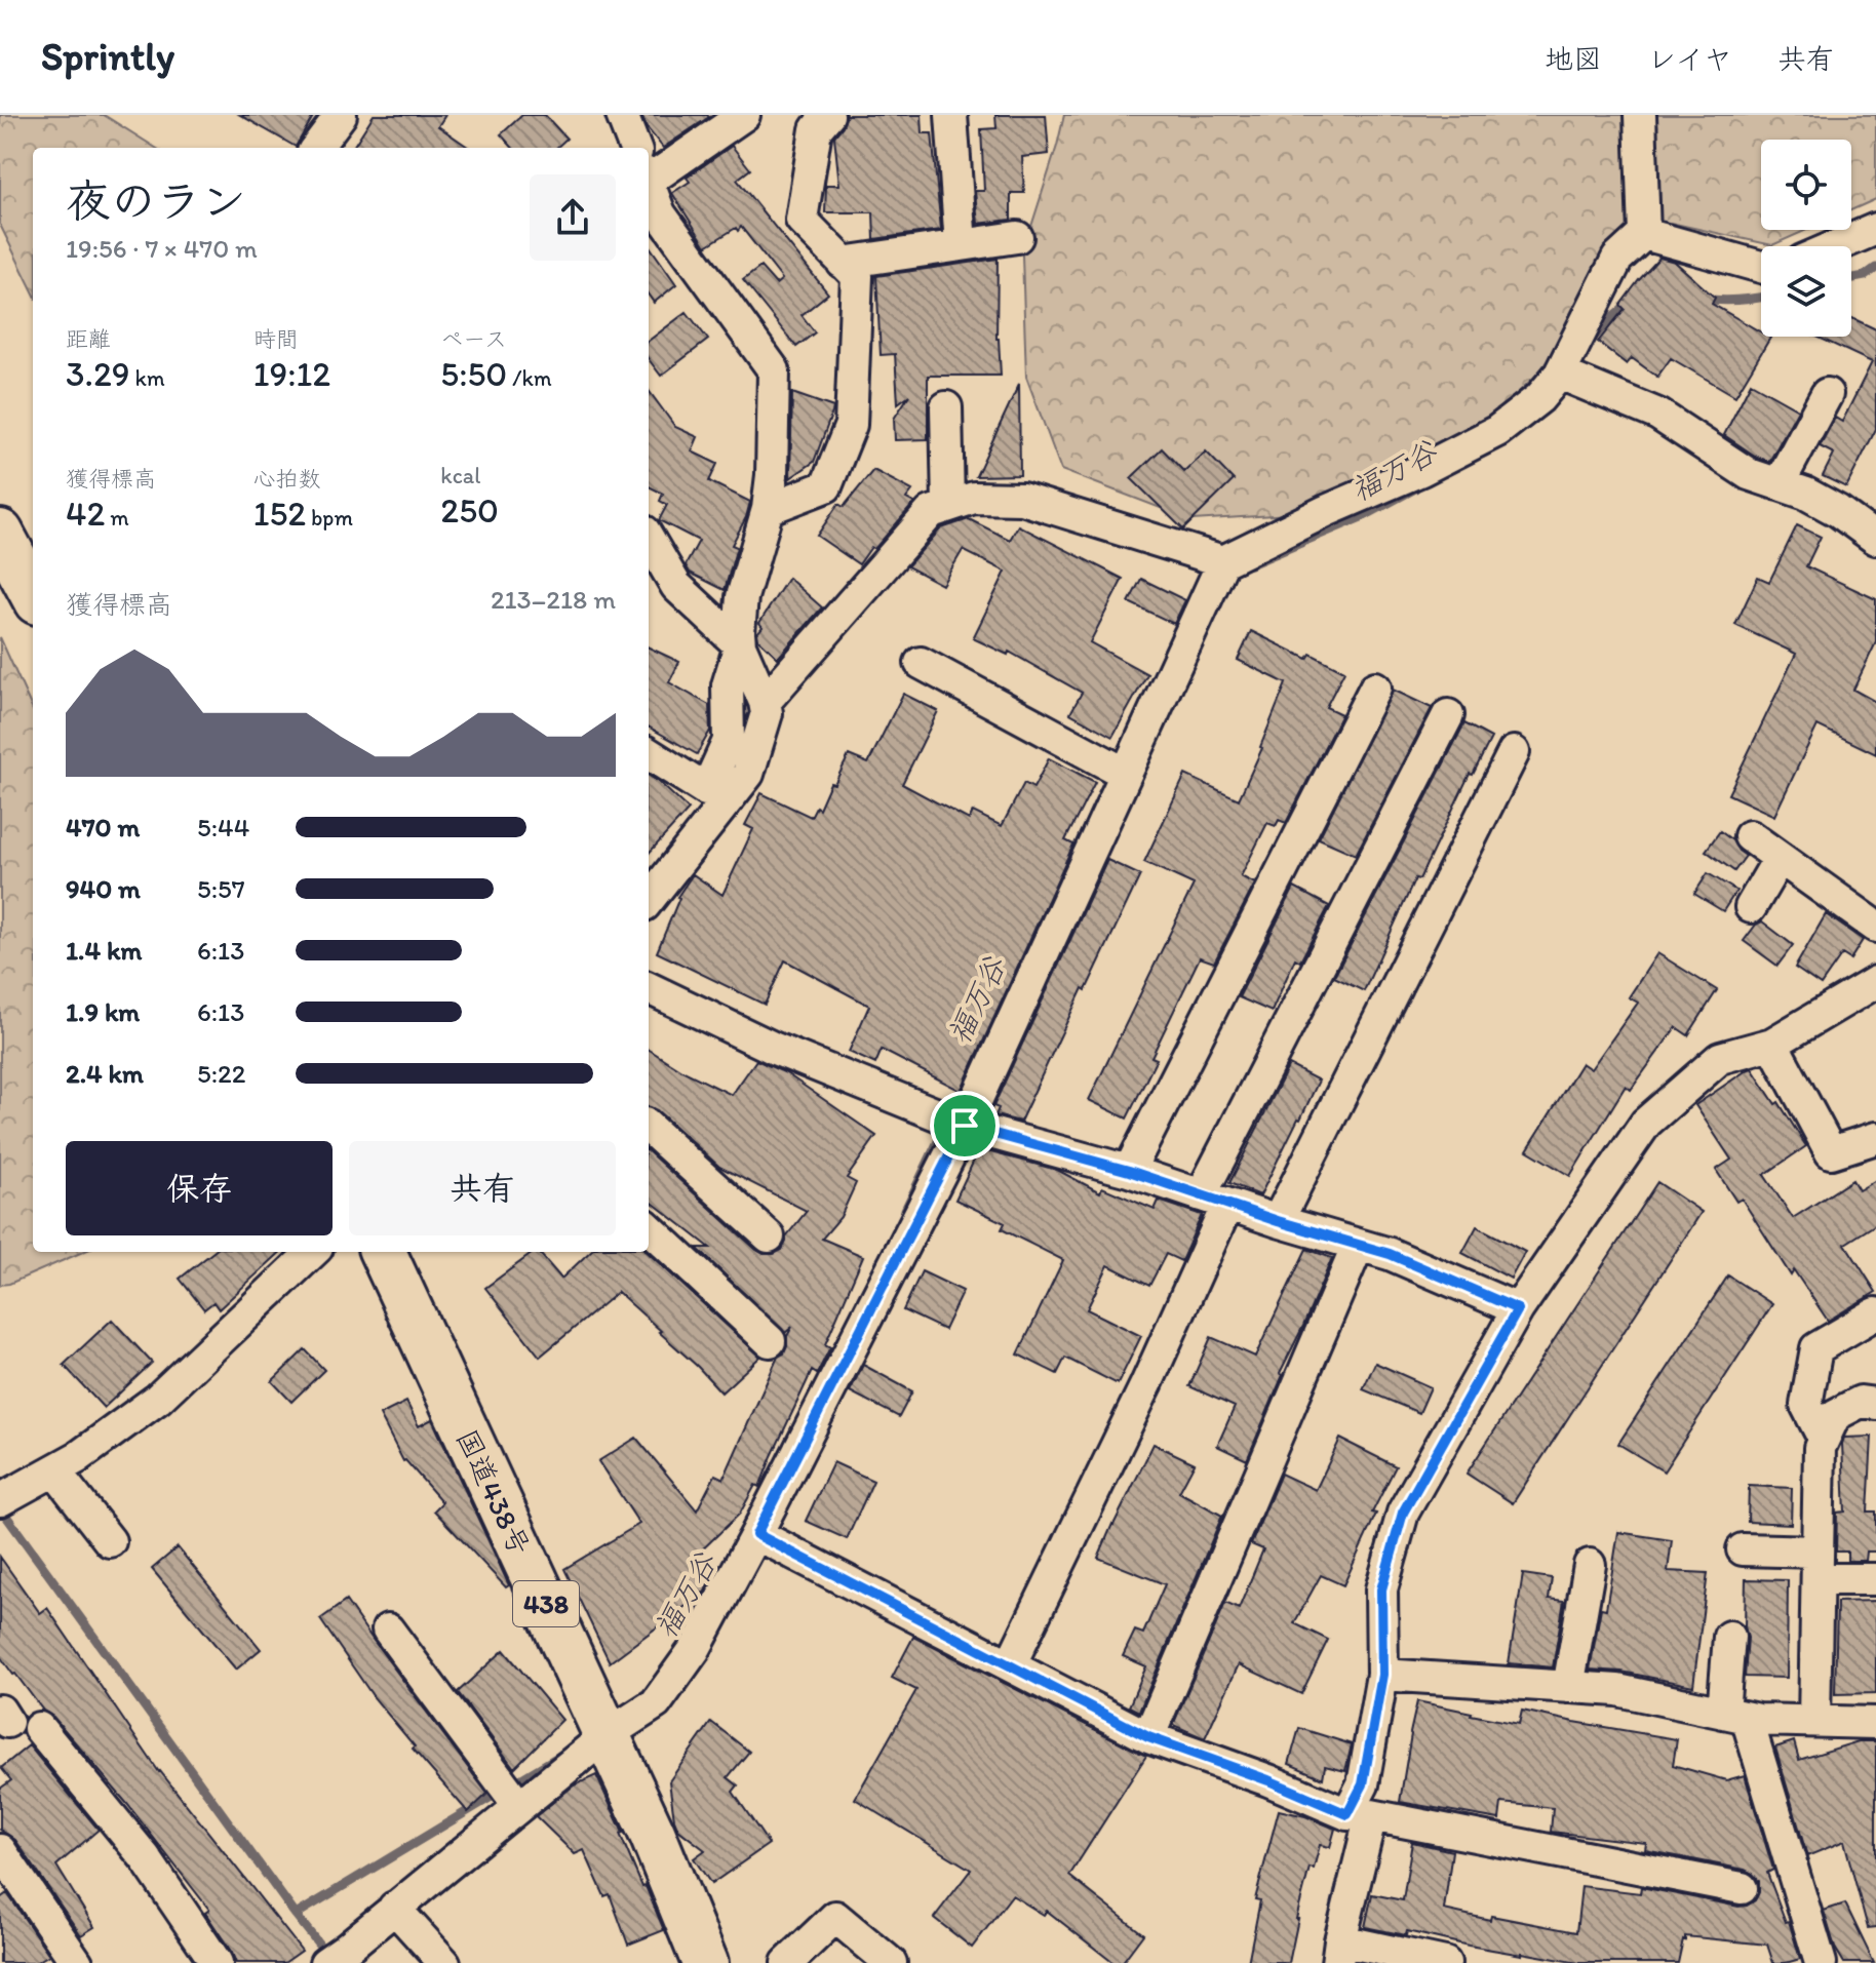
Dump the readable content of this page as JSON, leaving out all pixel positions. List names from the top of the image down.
{
  "streets": {
    "highway": ["国道438号", "438"]
  },
  "water": ["福万谷"],
  "page": {
    "header": "Sprintly",
    "nav": ["地図", "レイヤ", "共有"],
    "heading": ["夜のラン", "19:56 · 7 × 470 m"],
    "stats": [
      ["距離", "3.29 km"],
      ["時間", "19:12"],
      ["ペース", "5:50 /km"],
      ["獲得標高", "42 m"],
      ["心拍数", "152 bpm"],
      ["kcal", "250"]
    ],
    "chart": ["獲得標高", "213–218 m"],
    "list": [
      {
        "name": "470 m",
        "note": "5:44"
      },
      {
        "name": "940 m",
        "note": "5:57"
      },
      {
        "name": "1.4 km",
        "note": "6:13"
      },
      {
        "name": "1.9 km",
        "note": "6:13"
      },
      {
        "name": "2.4 km",
        "note": "5:22"
      }
    ],
    "buttons": ["保存", "共有"]
  }
}
